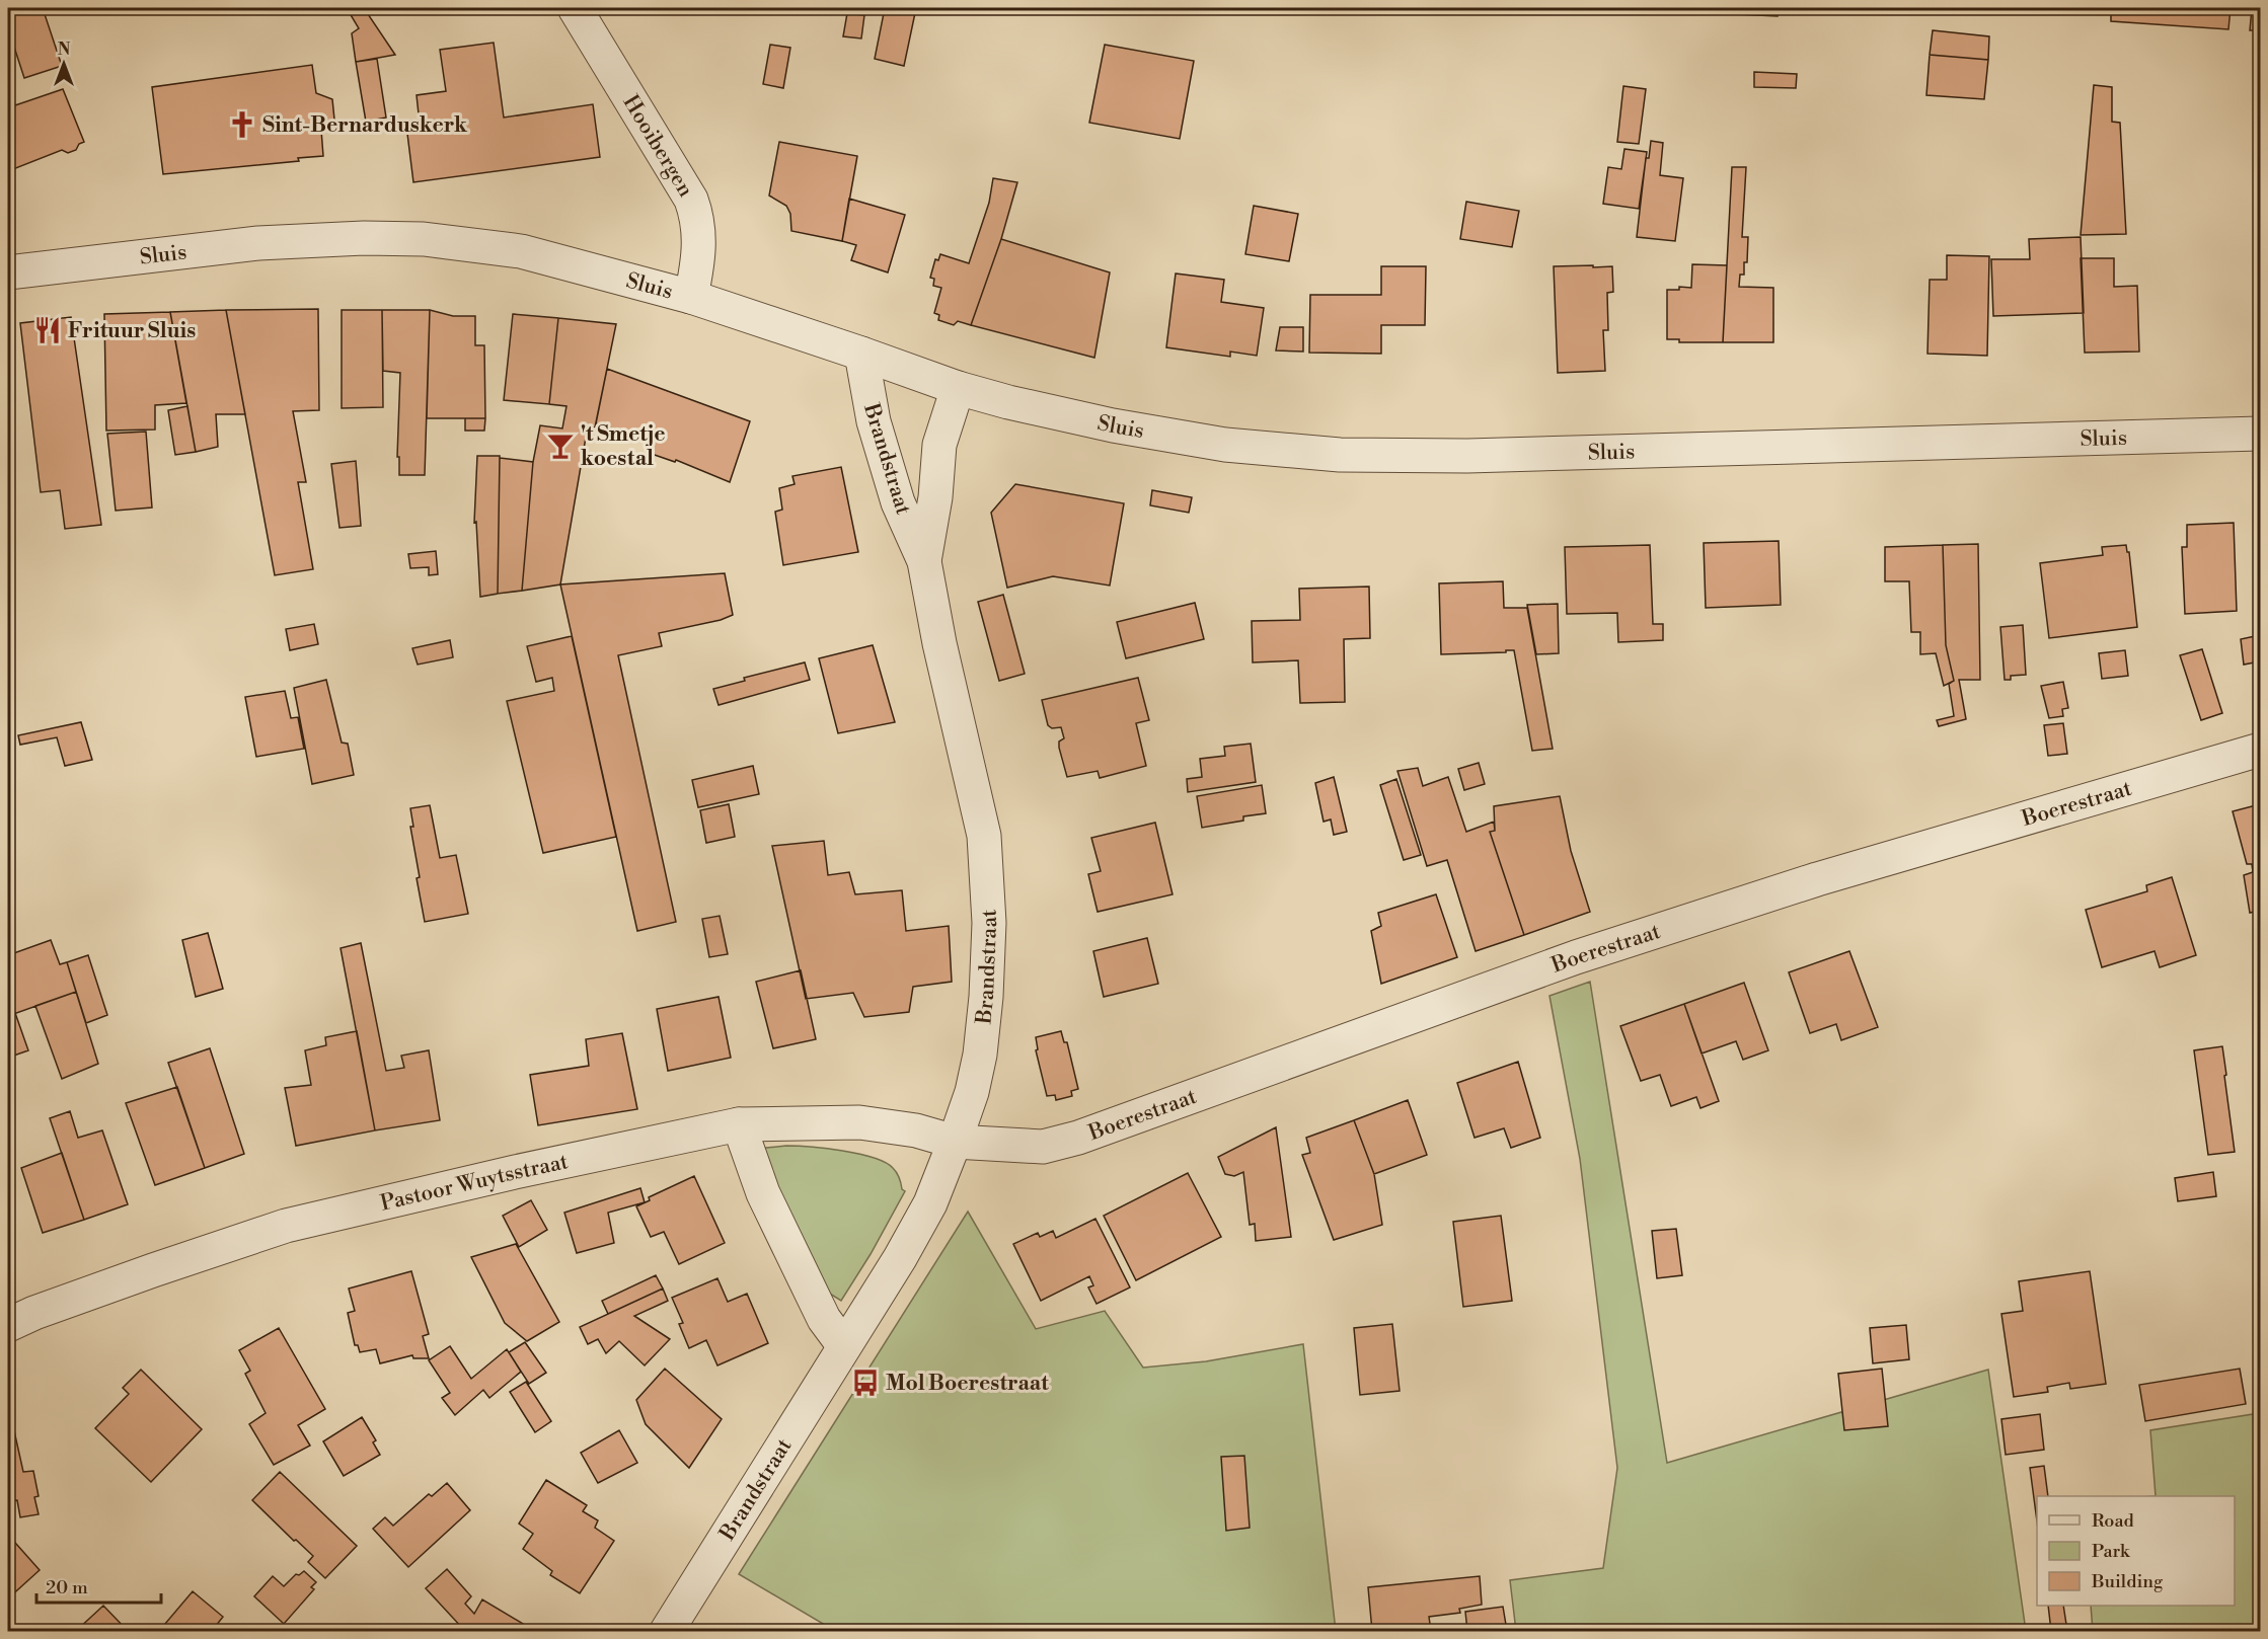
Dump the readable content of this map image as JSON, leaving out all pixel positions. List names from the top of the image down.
{
  "streets": {
    "street": [
      "Hooibergen",
      "Sluis",
      "Brandstraat",
      "Boerestraat",
      "Pastoor Wuytsstraat"
    ]
  },
  "crossings": [
    ["Hooibergen", "Sluis"],
    ["Sluis", "Brandstraat"],
    ["Brandstraat", "Boerestraat"],
    ["Brandstraat", "Pastoor Wuytsstraat"],
    ["Boerestraat", "Pastoor Wuytsstraat"]
  ],
  "places": {
    "church": ["Sint-Bernarduskerk"],
    "restaurant": ["Frituur Sluis"],
    "bar": ["'t Smetje koestal"],
    "bus stop": ["Mol Boerestraat"]
  },
  "legend": ["Road", "Park", "Building"],
  "scale_bar": "20 m",
  "north": "top"
}
